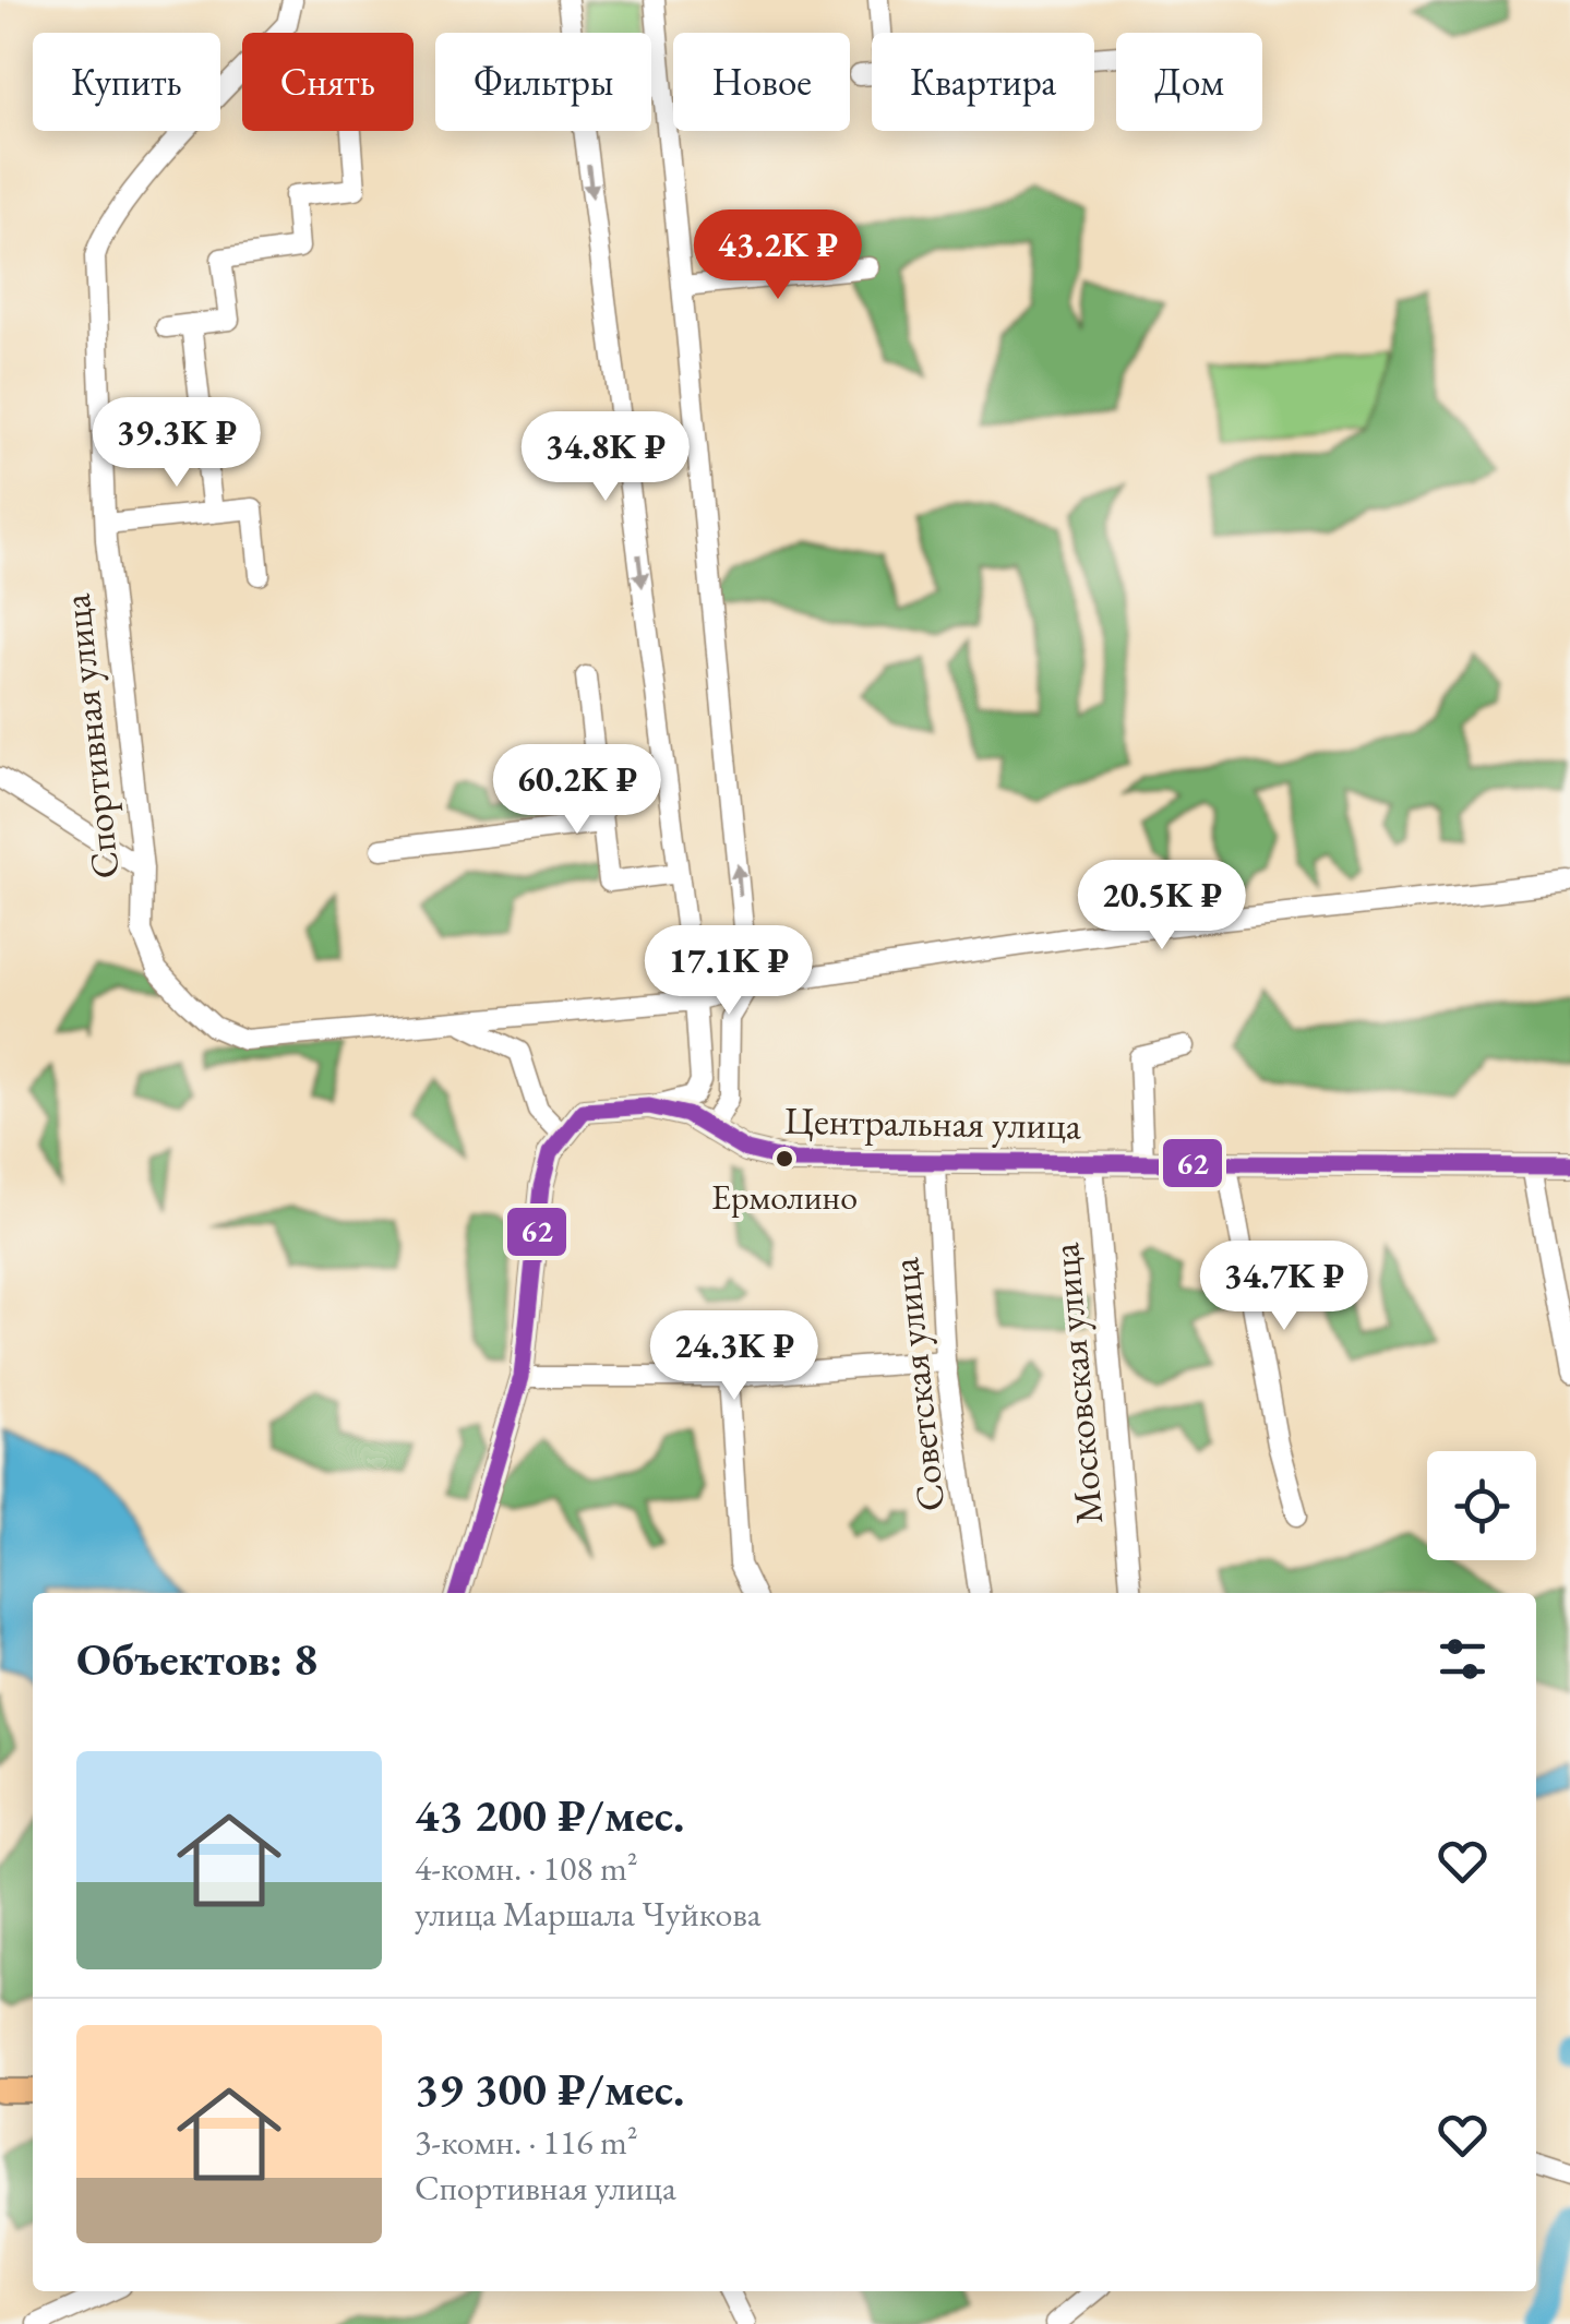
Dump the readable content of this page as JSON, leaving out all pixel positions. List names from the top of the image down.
{
  "streets": {
    "main road": ["Центральная улица"],
    "street": ["Спортивная улица", "Московская улица", "Советская улица"]
  },
  "crossings": [
    ["Центральная улица", "Московская улица"],
    ["Центральная улица", "Советская улица"]
  ],
  "places": ["Ермолино"],
  "lines": ["transit line 62"],
  "page": {
    "chip": [
      "Купить",
      "Снять",
      "Фильтры",
      "Новое",
      "Квартира",
      "Дом"
    ],
    "price": [
      "43.2K ₽",
      "39.3K ₽",
      "34.8K ₽",
      "60.2K ₽",
      "20.5K ₽",
      "17.1K ₽",
      "34.7K ₽",
      "24.3K ₽"
    ],
    "heading": "Объектов: 8",
    "list": [
      {
        "name": "43 200 ₽/мес.",
        "note": "4-комн. · 108 m² · улица Маршала Чуйкова"
      },
      {
        "name": "39 300 ₽/мес.",
        "note": "3-комн. · 116 m² · Спортивная улица"
      }
    ]
  }
}
